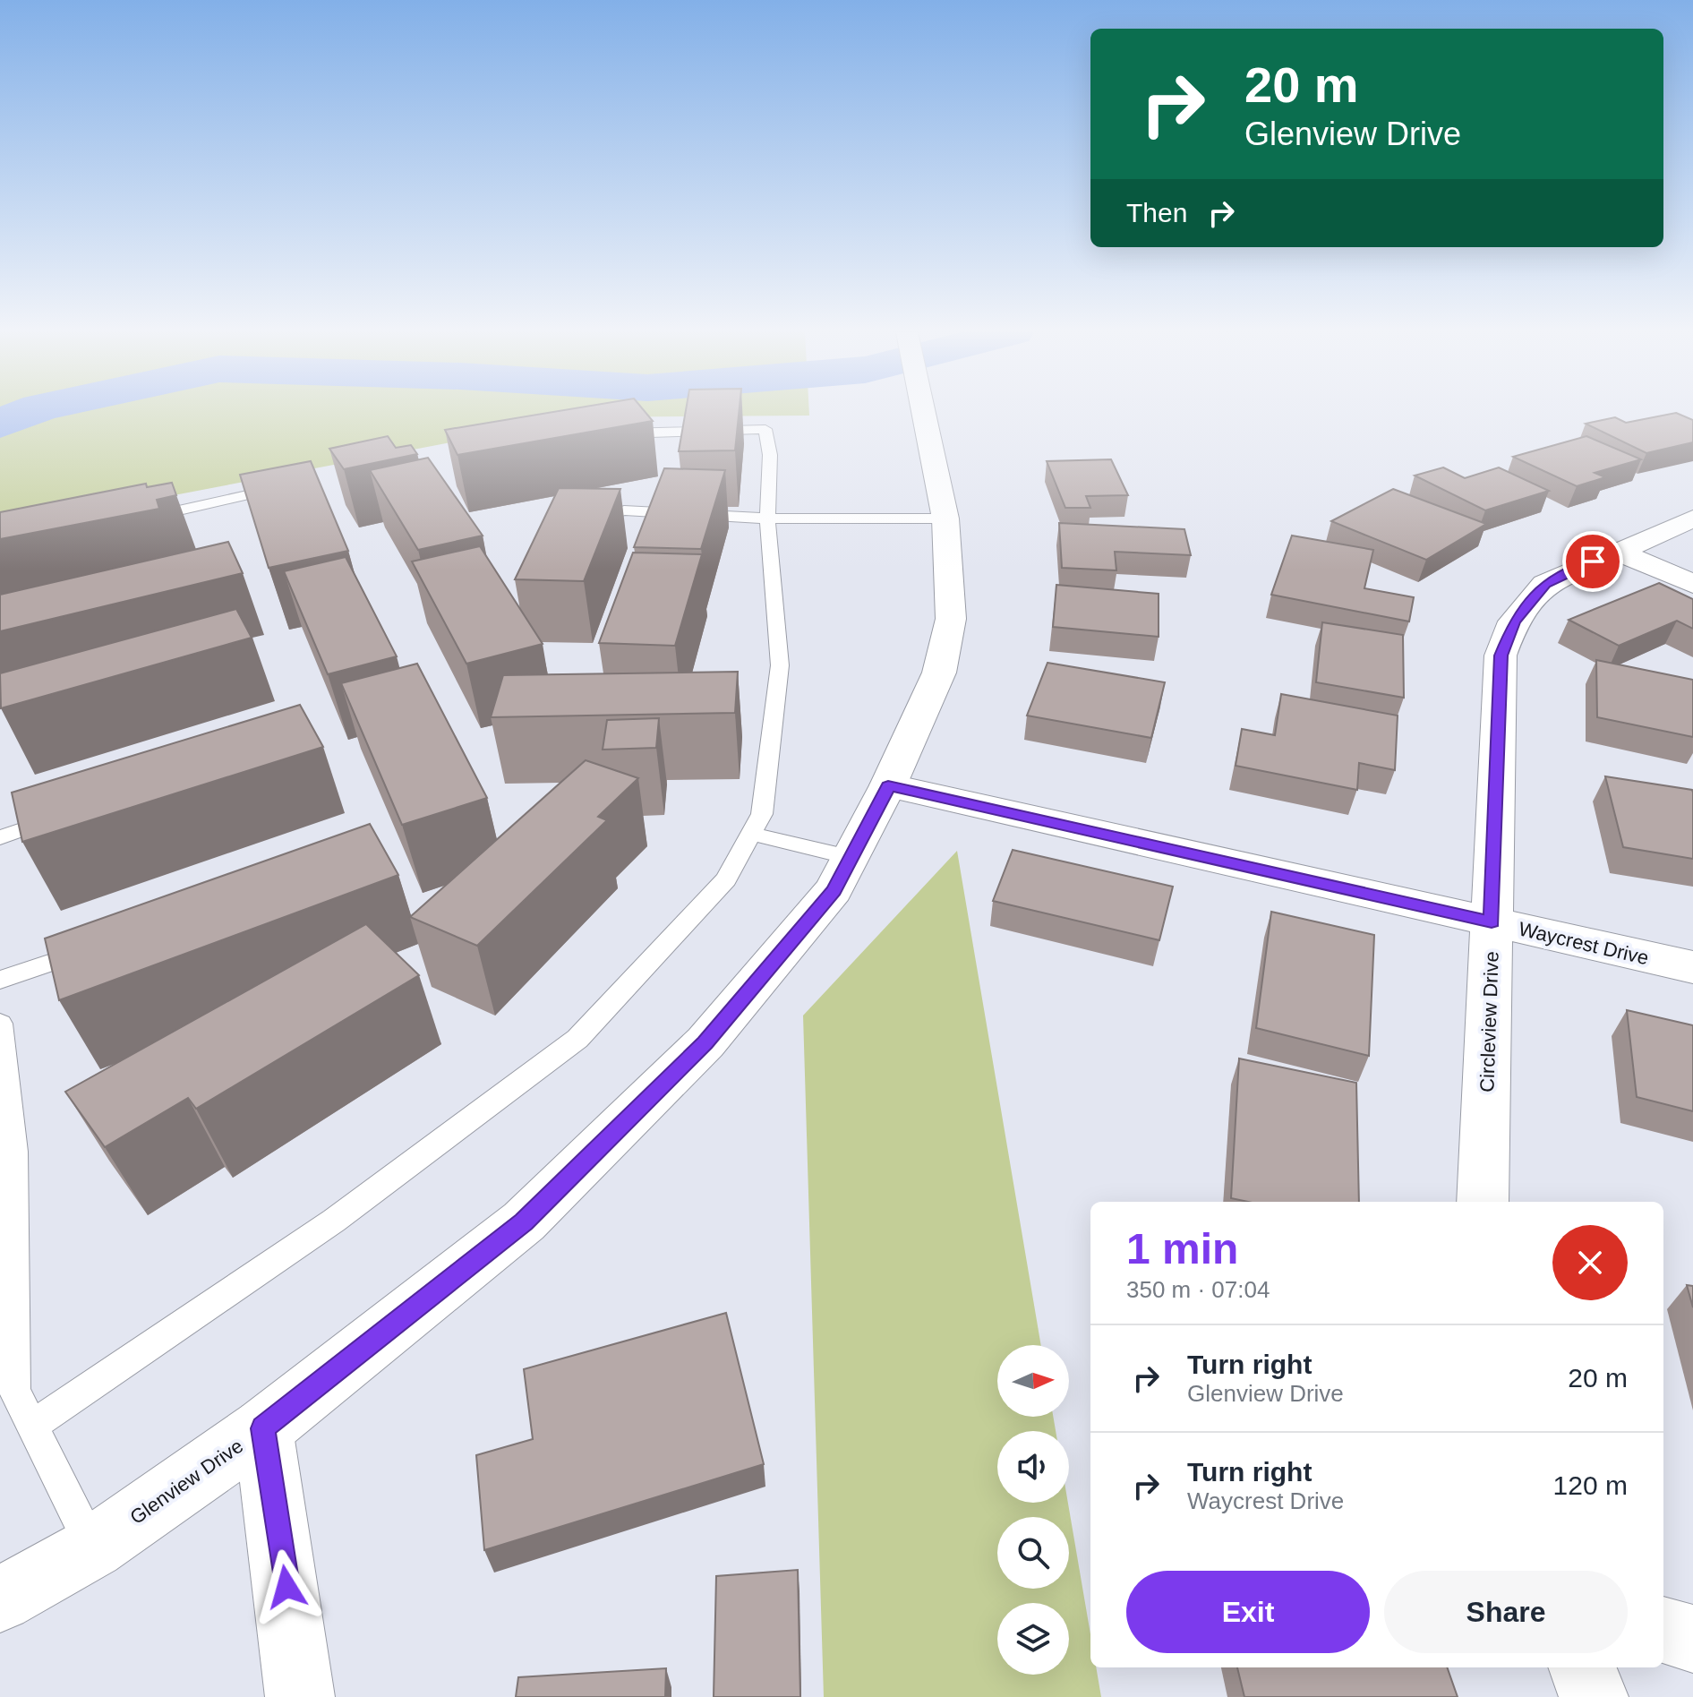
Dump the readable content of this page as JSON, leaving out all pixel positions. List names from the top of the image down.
{
  "streets": {
    "street": ["Waycrest Drive", "Circleview Drive", "Glenview Drive"]
  },
  "crossings": [
    ["Waycrest Drive", "Circleview Drive"],
    ["Waycrest Drive", "Glenview Drive"]
  ],
  "north": "right",
  "page": {
    "turn": ["20 m", "Glenview Drive"],
    "then": "Then",
    "heading": ["1 min", "350 m · 07:04"],
    "list": [
      {
        "name": "Turn right",
        "note": "Glenview Drive",
        "value": "20 m"
      },
      {
        "name": "Turn right",
        "note": "Waycrest Drive",
        "value": "120 m"
      }
    ],
    "buttons": ["Exit", "Share"]
  }
}
